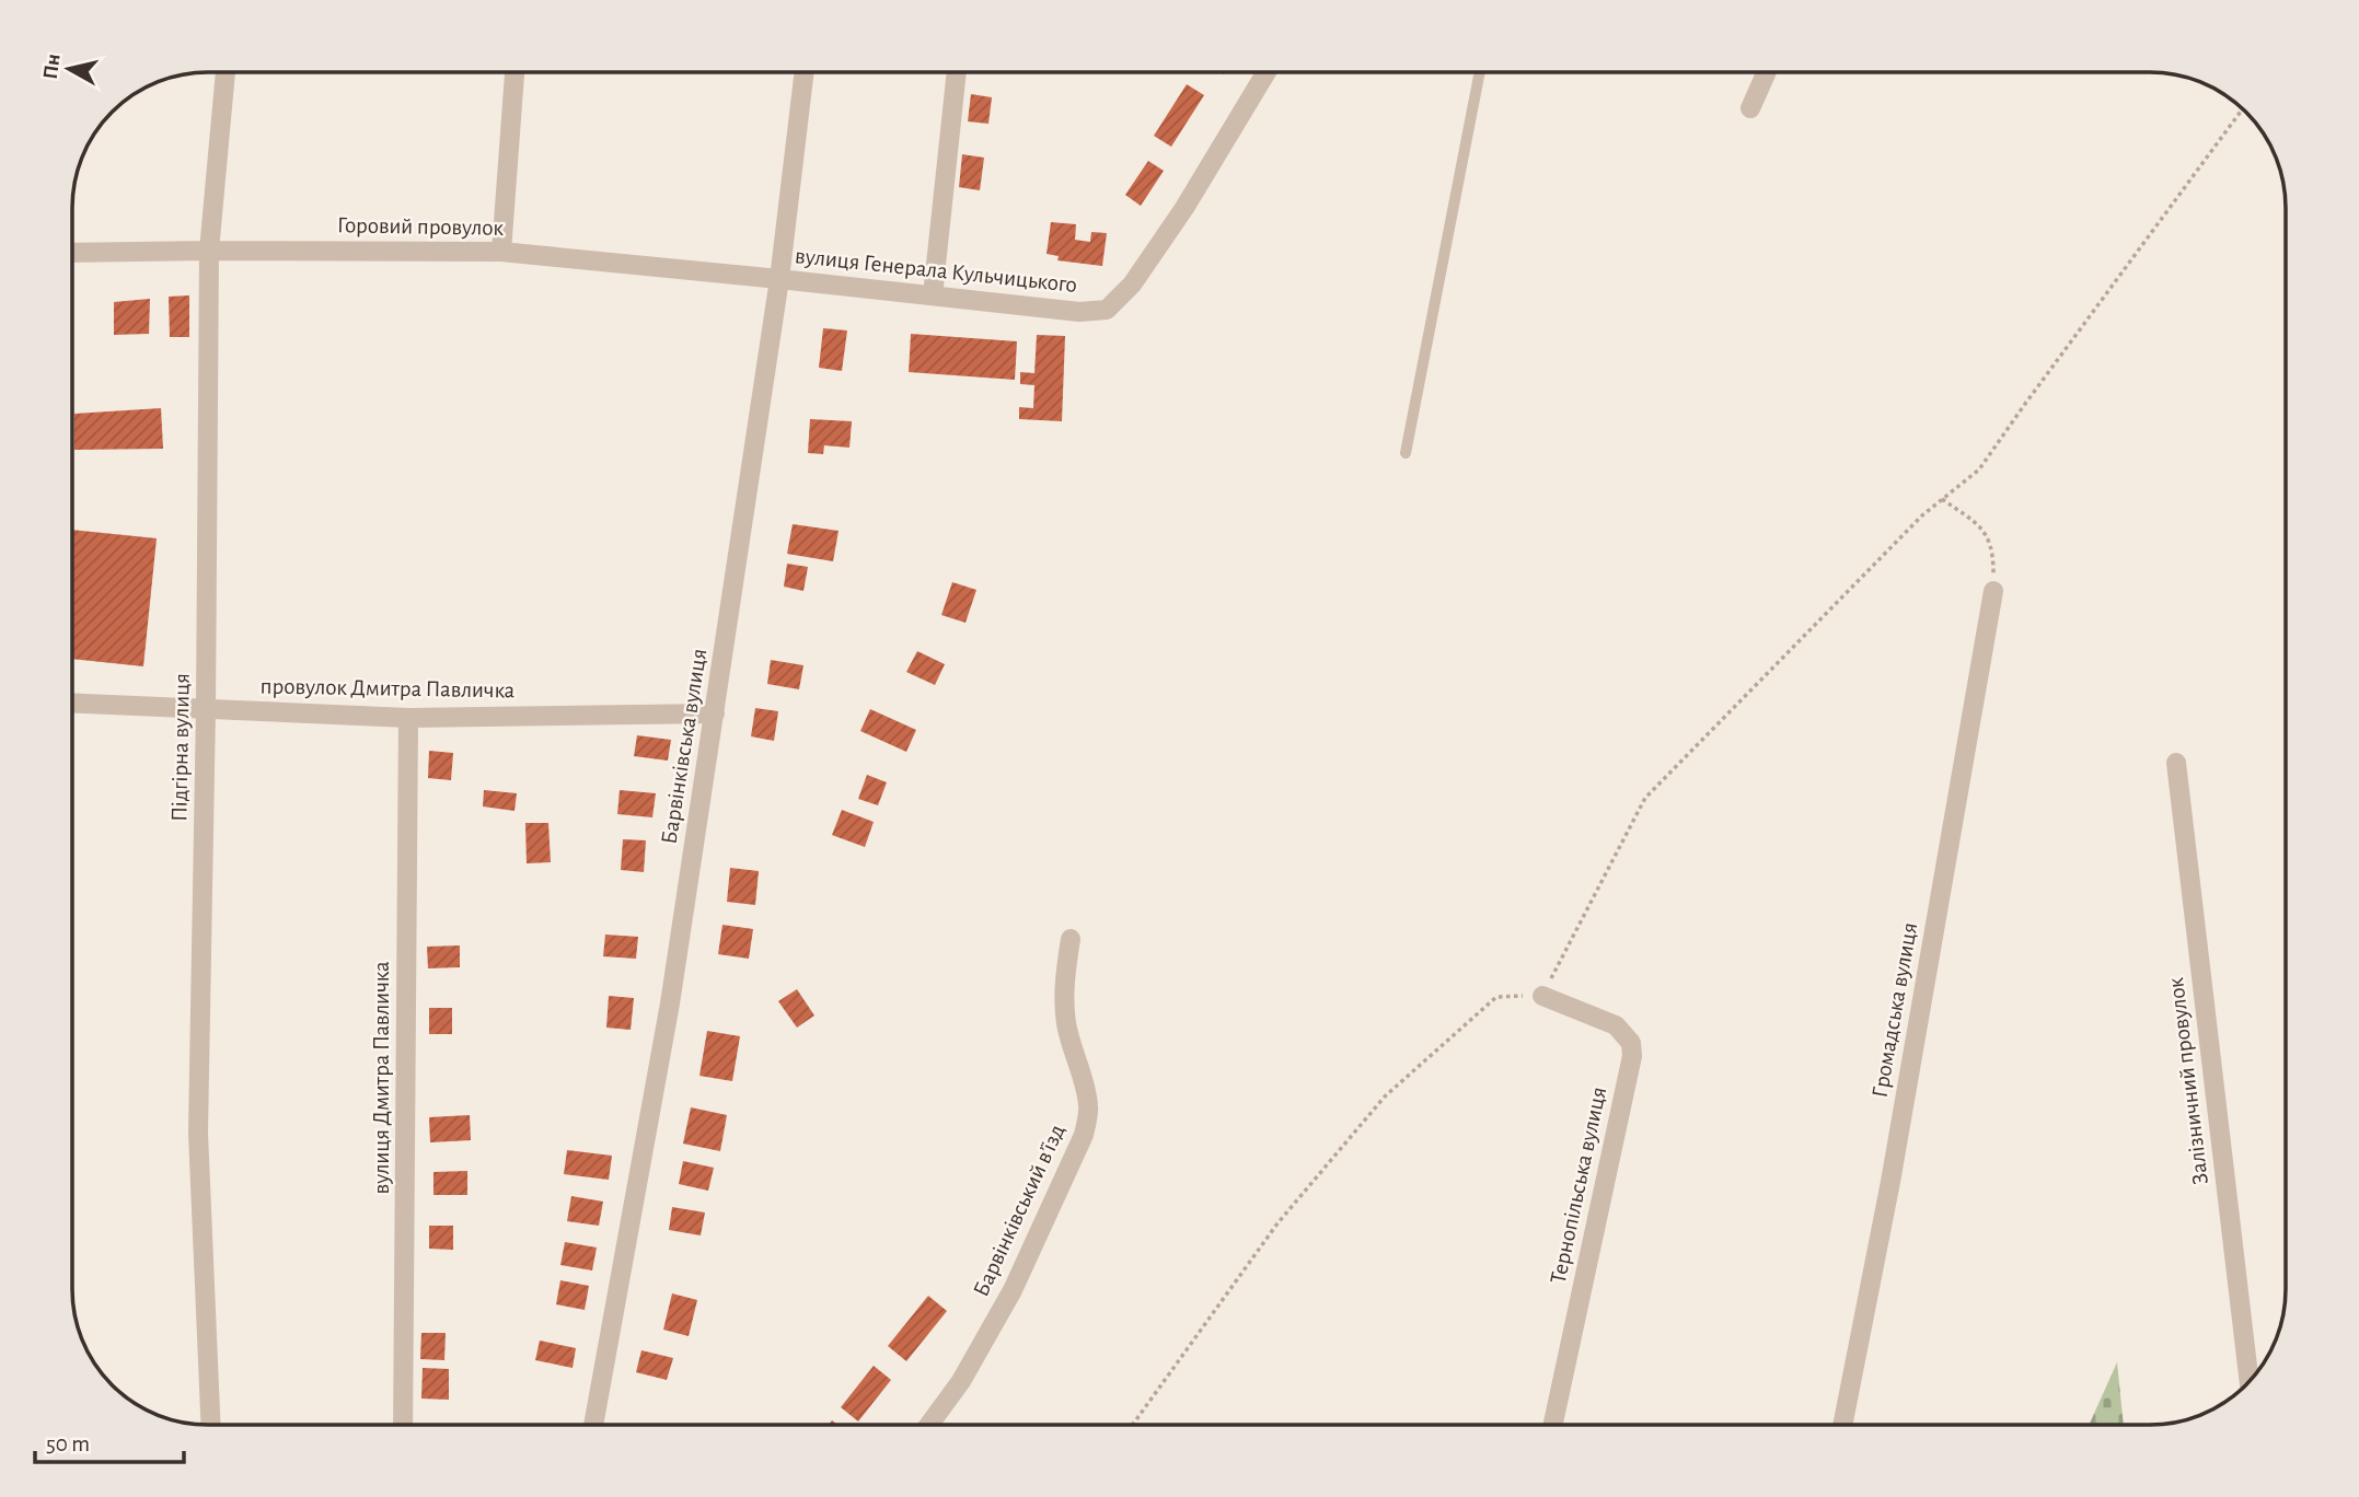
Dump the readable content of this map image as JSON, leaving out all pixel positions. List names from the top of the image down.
{
  "streets": {
    "street": [
      "Горовий провулок",
      "вулиця Генерала Кульчицького",
      "провулок Дмитра Павличка",
      "Барвінківська вулиця",
      "Підгірна вулиця",
      "Громадська вулиця",
      "вулиця Дмитра Павличка",
      "Залізничний провулок",
      "Тернопільська вулиця",
      "Барвінківський в’їзд"
    ]
  },
  "crossings": [
    ["Горовий провулок", "вулиця Генерала Кульчицького"],
    ["Горовий провулок", "Барвінківська вулиця"],
    ["Горовий провулок", "Підгірна вулиця"],
    ["вулиця Генерала Кульчицького", "Барвінківська вулиця"],
    ["провулок Дмитра Павличка", "Барвінківська вулиця"],
    ["провулок Дмитра Павличка", "Підгірна вулиця"],
    ["провулок Дмитра Павличка", "вулиця Дмитра Павличка"]
  ],
  "scale_bar": "50 m",
  "north": "left"
}
